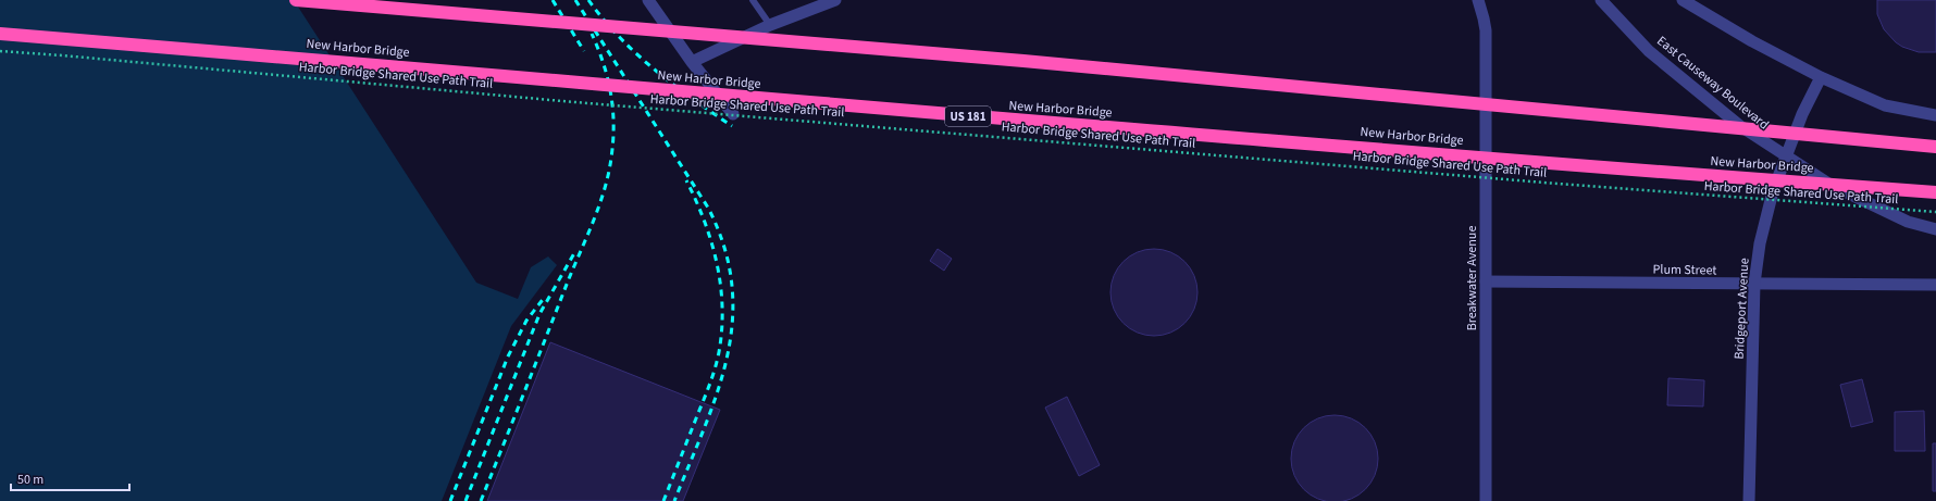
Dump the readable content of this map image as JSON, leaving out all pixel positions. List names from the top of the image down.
{
  "streets": {
    "highway": ["New Harbor Bridge", "US 181"],
    "street": [
      "East Causeway Boulevard",
      "Plum Street",
      "Breakwater Avenue",
      "Bridgeport Avenue"
    ],
    "path": ["Harbor Bridge Shared Use Path Trail"]
  },
  "crossings": [
    ["East Causeway Boulevard", "Bridgeport Avenue"],
    ["Plum Street", "Breakwater Avenue"],
    ["Plum Street", "Bridgeport Avenue"]
  ],
  "scale_bar": "50 m"
}
